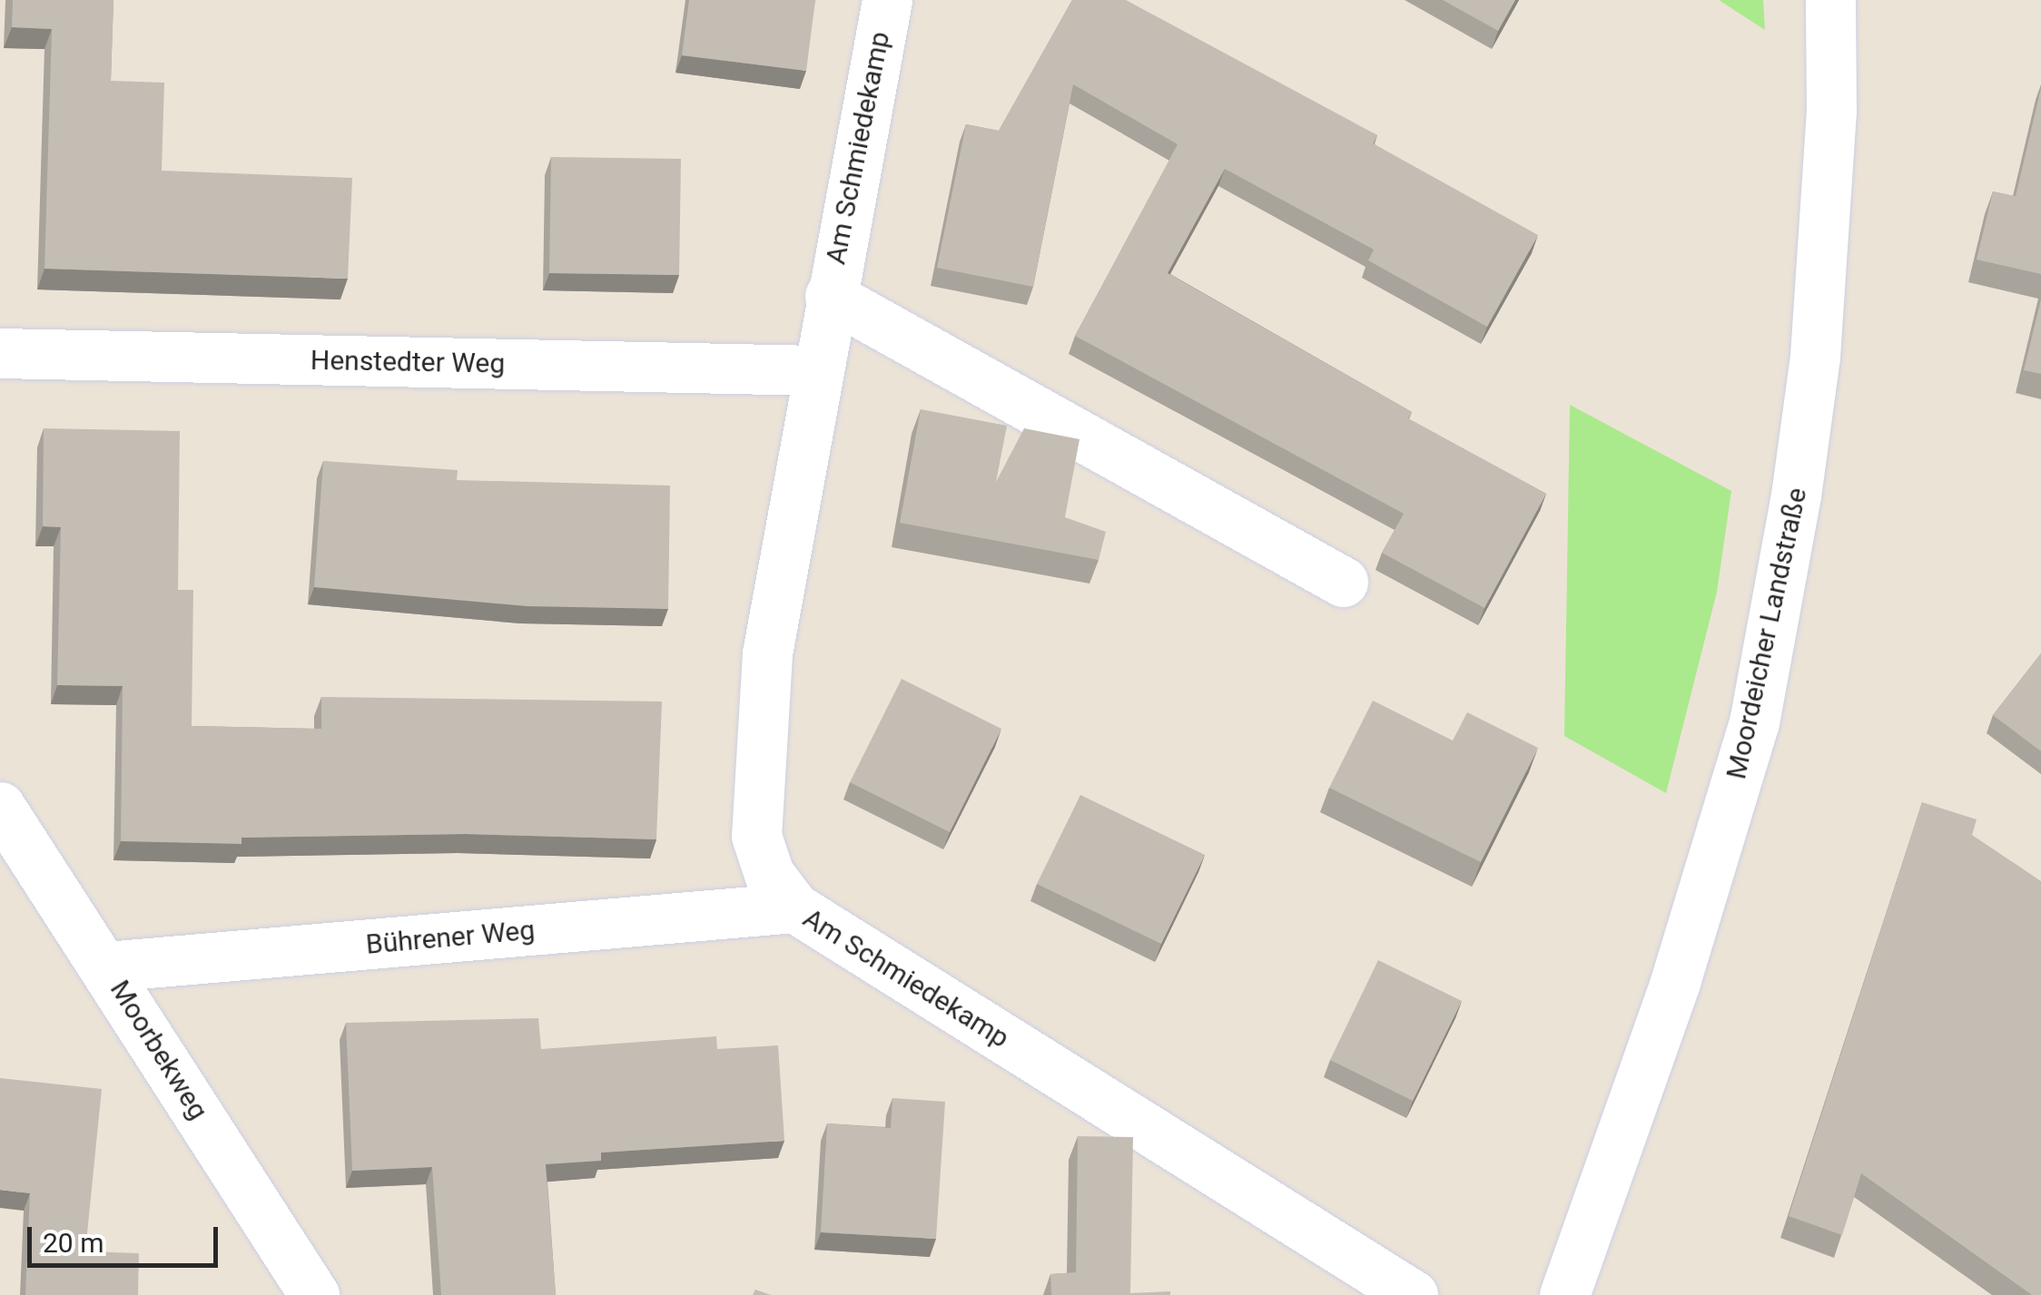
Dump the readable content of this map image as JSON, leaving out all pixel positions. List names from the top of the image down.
{
  "streets": {
    "street": [
      "Am Schmiedekamp",
      "Henstedter Weg",
      "Moordeicher Landstraße",
      "Bührener Weg",
      "Moorbekweg"
    ]
  },
  "crossings": [
    ["Am Schmiedekamp", "Henstedter Weg"],
    ["Am Schmiedekamp", "Bührener Weg"],
    ["Bührener Weg", "Moorbekweg"]
  ],
  "scale_bar": "20 m"
}
